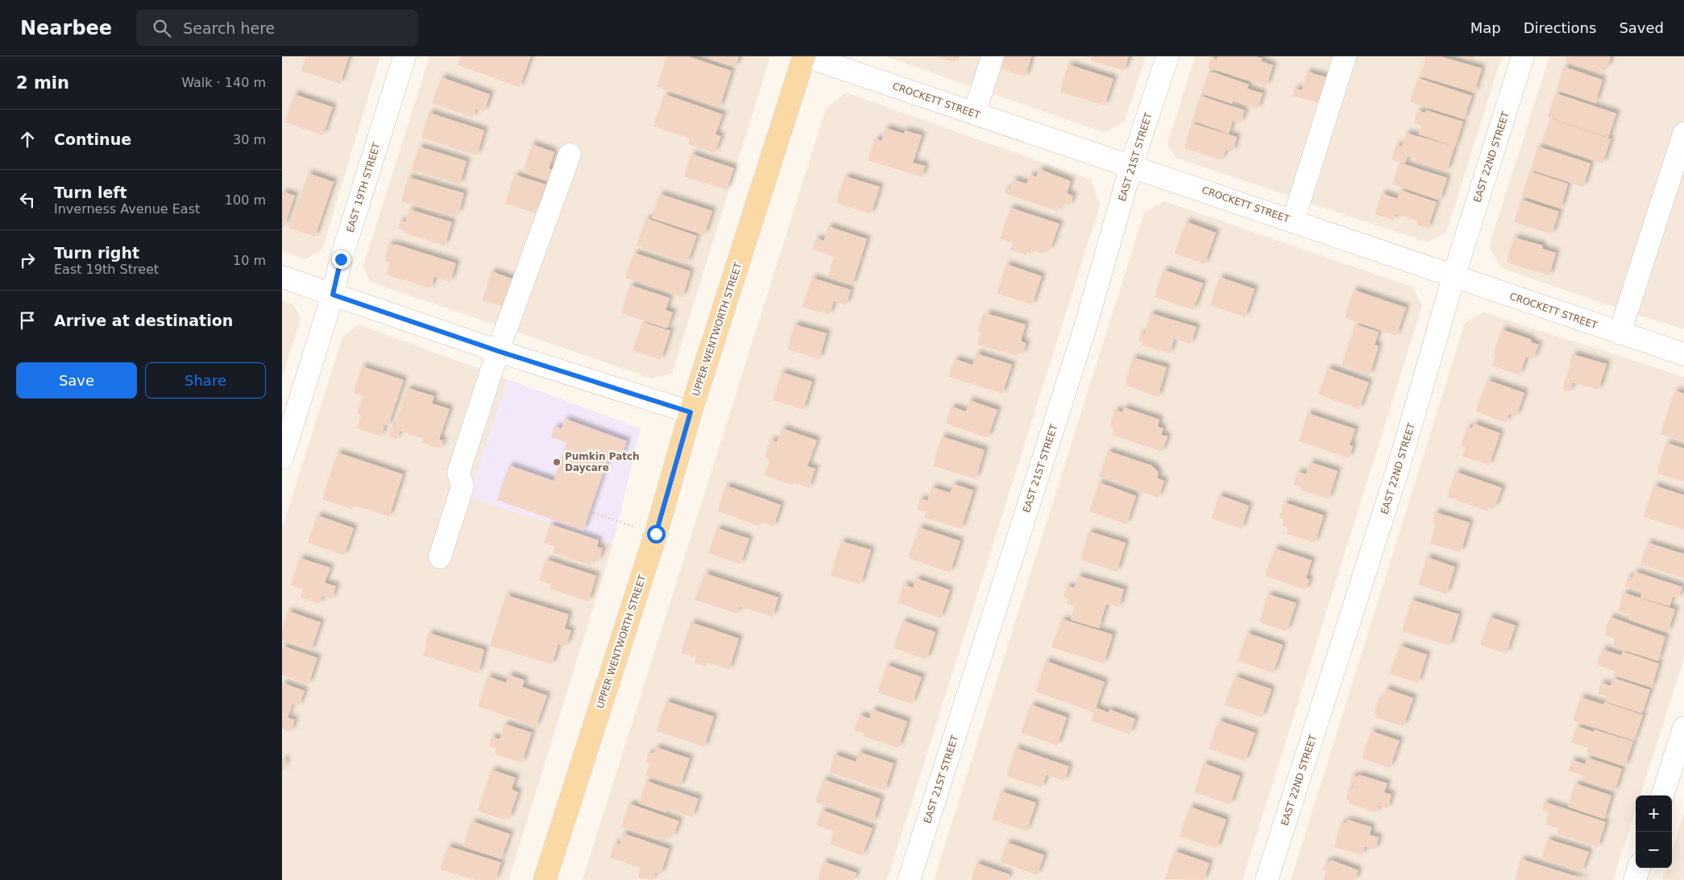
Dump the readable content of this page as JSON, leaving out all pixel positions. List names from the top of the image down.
{
  "streets": {
    "main road": ["UPPER WENTWORTH STREET"],
    "street": [
      "CROCKETT STREET",
      "EAST 21ST STREET",
      "EAST 22ND STREET",
      "EAST 19TH STREET"
    ]
  },
  "crossings": [
    ["CROCKETT STREET", "EAST 21ST STREET"],
    ["CROCKETT STREET", "EAST 22ND STREET"],
    ["CROCKETT STREET", "UPPER WENTWORTH STREET"]
  ],
  "places": ["Pumkin Patch Daycare"],
  "page": {
    "header": "Nearbee",
    "search": "Search here",
    "nav": ["Map", "Directions", "Saved"],
    "heading": ["2 min", "Walk · 140 m"],
    "list": [
      ["Continue", "30 m"],
      ["Turn left", "Inverness Avenue East", "100 m"],
      ["Turn right", "East 19th Street", "10 m"],
      "Arrive at destination"
    ],
    "buttons": ["Save", "Share"],
    "map_buttons": ["+", "−"]
  }
}
